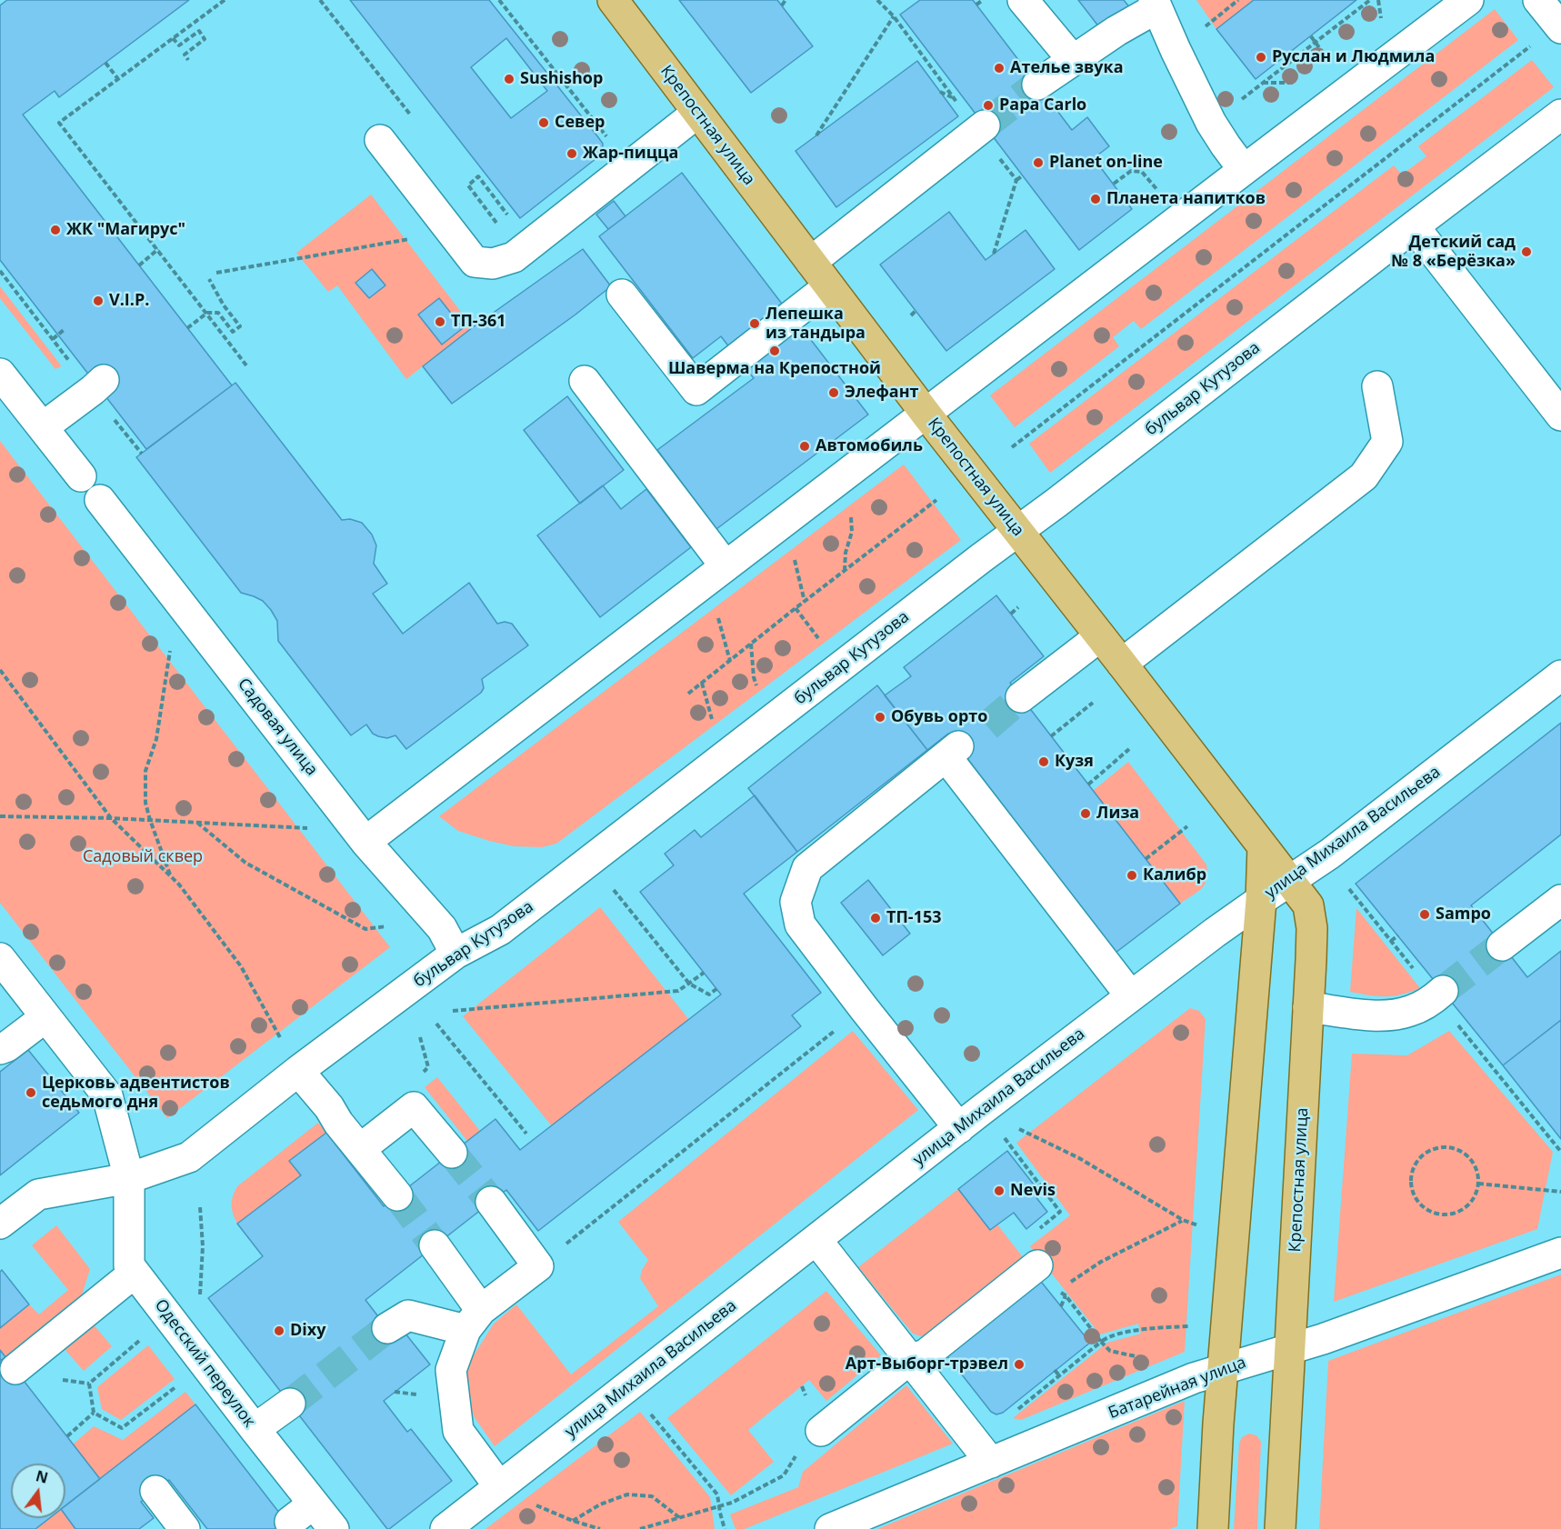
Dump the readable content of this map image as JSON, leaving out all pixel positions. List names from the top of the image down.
{
  "streets": {
    "main road": ["Крепостная улица"],
    "street": [
      "бульвар Кутузова",
      "Садовая улица",
      "улица Михаила Васильева",
      "Одесский переулок",
      "Батарейная улица"
    ]
  },
  "crossings": [
    ["Крепостная улица", "бульвар Кутузова"],
    ["Крепостная улица", "улица Михаила Васильева"],
    ["Крепостная улица", "Батарейная улица"],
    ["бульвар Кутузова", "Садовая улица"],
    ["бульвар Кутузова", "Одесский переулок"]
  ],
  "parks": ["Садовый сквер"],
  "places": [
    "Руслан и Людмила",
    "Ателье звука",
    "Sushishop",
    "Papa Carlo",
    "Север",
    "Жар-пицца",
    "Planet on-line",
    "Планета напитков",
    "ЖК \"Магирус\"",
    "Детский сад № 8 «Берёзка»",
    "V.I.P.",
    "ТП-361",
    "Лепешка из тандыра",
    "Шаверма на Крепостной",
    "Элефант",
    "Автомобиль",
    "Обувь орто",
    "Кузя",
    "Лиза",
    "Калибр",
    "Sampo",
    "ТП-153",
    "Церковь адвентистов седьмого дня",
    "Nevis",
    "Dixy",
    "Арт-Выборг-трэвел"
  ],
  "north": "top"
}
